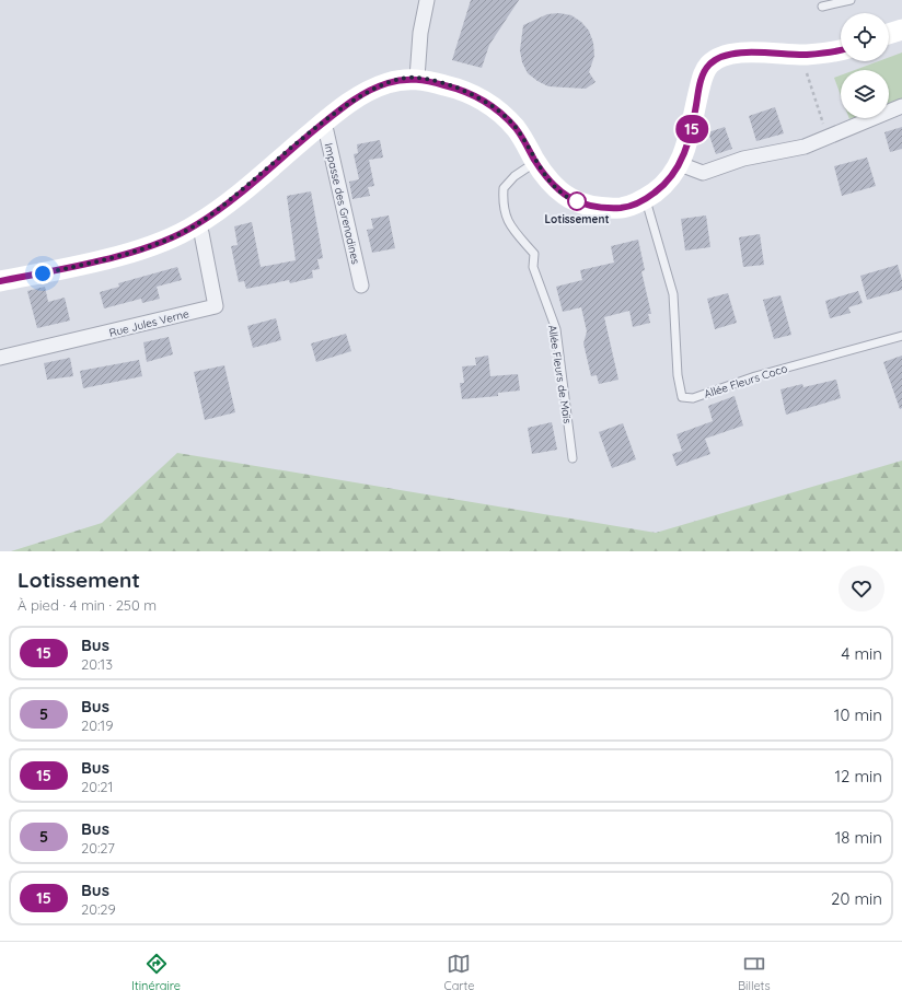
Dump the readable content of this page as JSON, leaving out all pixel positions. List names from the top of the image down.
{
  "streets": {
    "street": ["Impasse des Grenadines", "Rue Jules Verne"],
    "lane": ["Allée Fleurs de Maïs", "Allée Fleurs Coco"]
  },
  "places": ["Lotissement"],
  "lines": ["bus line 15"],
  "page": {
    "on_map": "15",
    "heading": ["Lotissement", "À pied · 4 min · 250 m"],
    "list": [
      {
        "mark": "15",
        "name": "Bus",
        "note": "20:13",
        "value": "4 min"
      },
      {
        "mark": "5",
        "name": "Bus",
        "note": "20:19",
        "value": "10 min"
      },
      {
        "mark": "15",
        "name": "Bus",
        "note": "20:21",
        "value": "12 min"
      },
      {
        "mark": "5",
        "name": "Bus",
        "note": "20:27",
        "value": "18 min"
      },
      {
        "mark": "15",
        "name": "Bus",
        "note": "20:29",
        "value": "20 min"
      }
    ],
    "tabs": ["Itinéraire", "Carte", "Billets"]
  }
}
